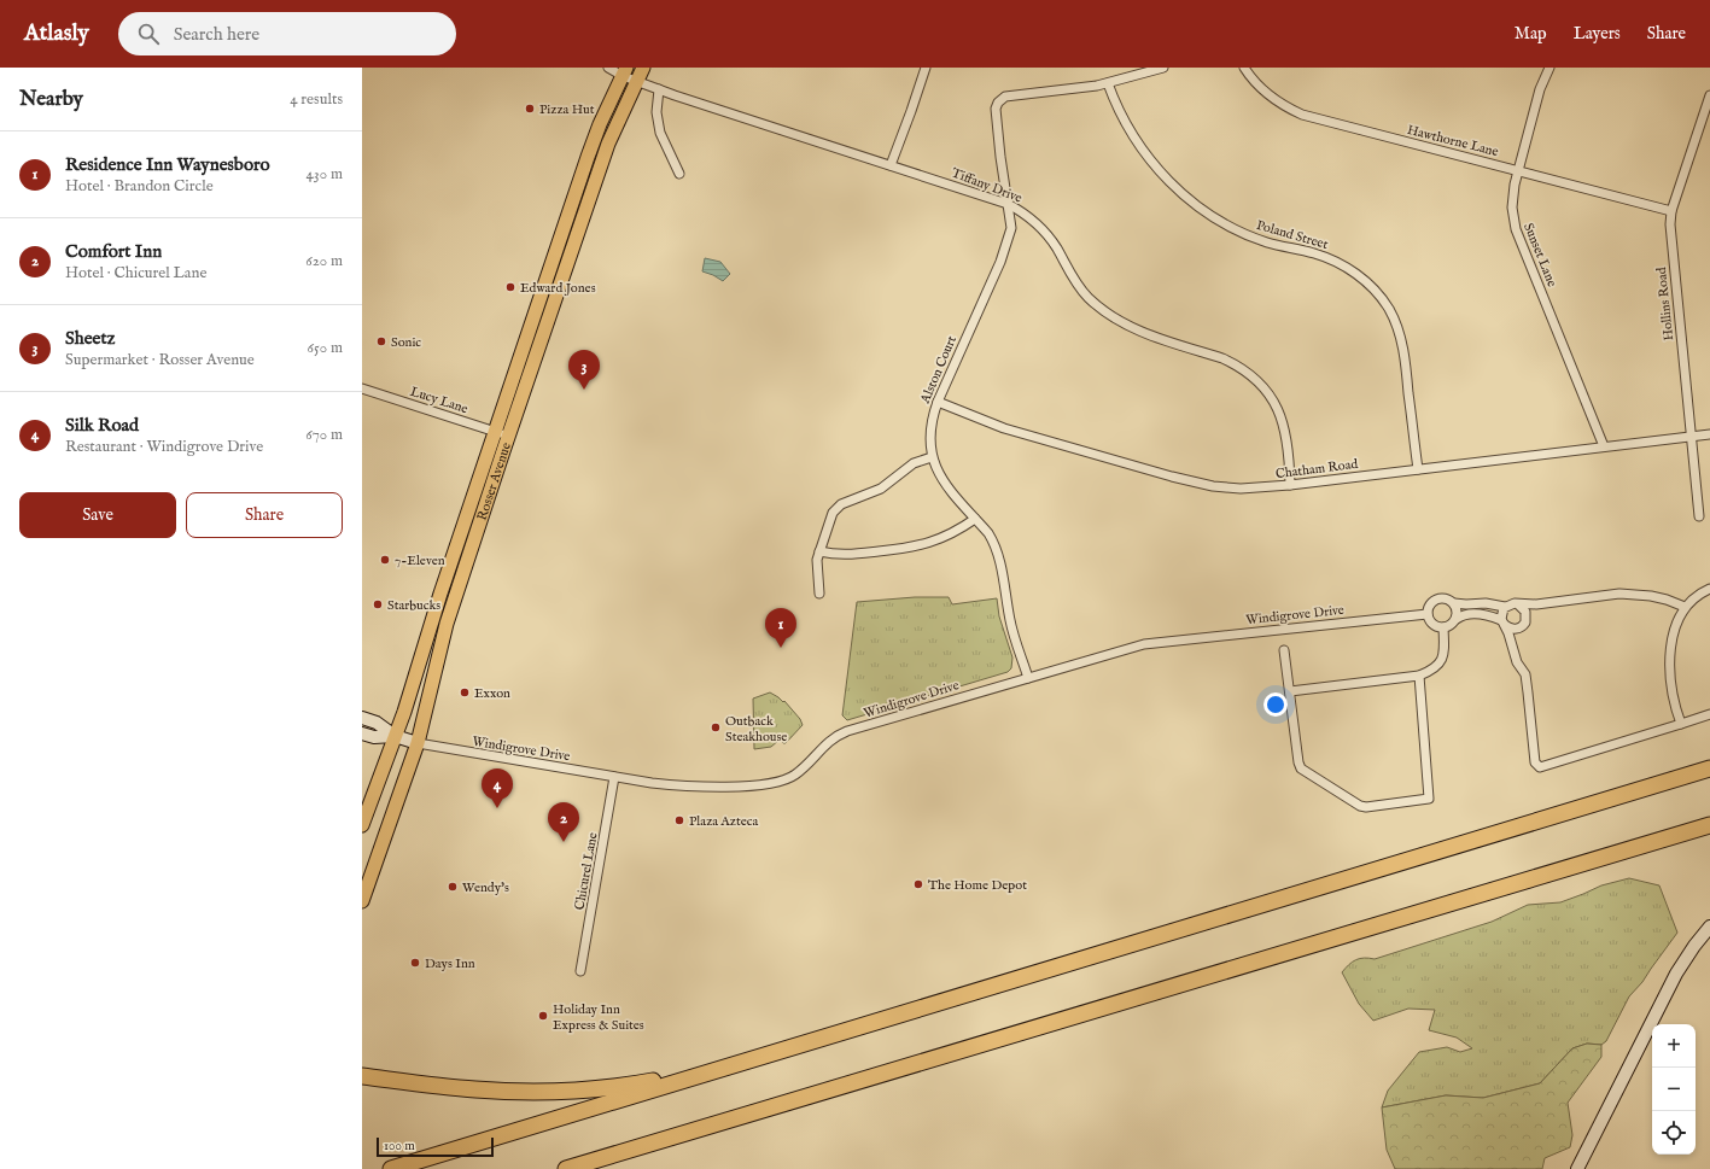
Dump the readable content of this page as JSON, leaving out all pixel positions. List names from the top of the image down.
{
  "streets": {
    "main road": ["Rosser Avenue"],
    "street": [
      "Hawthorne Lane",
      "Tiffany Drive",
      "Poland Street",
      "Sunset Lane",
      "Hollins Road",
      "Alston Court",
      "Lucy Lane",
      "Chatham Road",
      "Windigrove Drive",
      "Chicurel Lane"
    ]
  },
  "crossings": [
    ["Hawthorne Lane", "Sunset Lane"],
    ["Hawthorne Lane", "Hollins Road"],
    ["Tiffany Drive", "Alston Court"],
    ["Tiffany Drive", "Chatham Road"],
    ["Tiffany Drive", "Rosser Avenue"],
    ["Poland Street", "Alston Court"],
    ["Poland Street", "Chatham Road"],
    ["Sunset Lane", "Chatham Road"],
    ["Hollins Road", "Chatham Road"],
    ["Alston Court", "Chatham Road"],
    ["Alston Court", "Windigrove Drive"],
    ["Lucy Lane", "Rosser Avenue"],
    ["Rosser Avenue", "Windigrove Drive"],
    ["Windigrove Drive", "Chicurel Lane"]
  ],
  "places": [
    "Pizza Hut",
    "Edward Jones",
    "Sonic",
    "7-Eleven",
    "Starbucks",
    "Exxon",
    "Outback Steakhouse",
    "Plaza Azteca",
    "The Home Depot",
    "Wendy's",
    "Days Inn",
    "Holiday Inn Express & Suites"
  ],
  "scale_bar": "100 m",
  "page": {
    "header": "Atlasly",
    "search": "Search here",
    "nav": ["Map", "Layers", "Share"],
    "heading": ["Nearby", "4 results"],
    "list": [
      {
        "mark": "1",
        "name": "Residence Inn Waynesboro",
        "note": "Hotel · Brandon Circle",
        "value": "430 m"
      },
      {
        "mark": "2",
        "name": "Comfort Inn",
        "note": "Hotel · Chicurel Lane",
        "value": "620 m"
      },
      {
        "mark": "3",
        "name": "Sheetz",
        "note": "Supermarket · Rosser Avenue",
        "value": "650 m"
      },
      {
        "mark": "4",
        "name": "Silk Road",
        "note": "Restaurant · Windigrove Drive",
        "value": "670 m"
      }
    ],
    "pins": [
      "3",
      "1",
      "4",
      "2"
    ],
    "buttons": ["Save", "Share"],
    "map_buttons": ["+", "−"],
    "scale": "100 m"
  }
}
